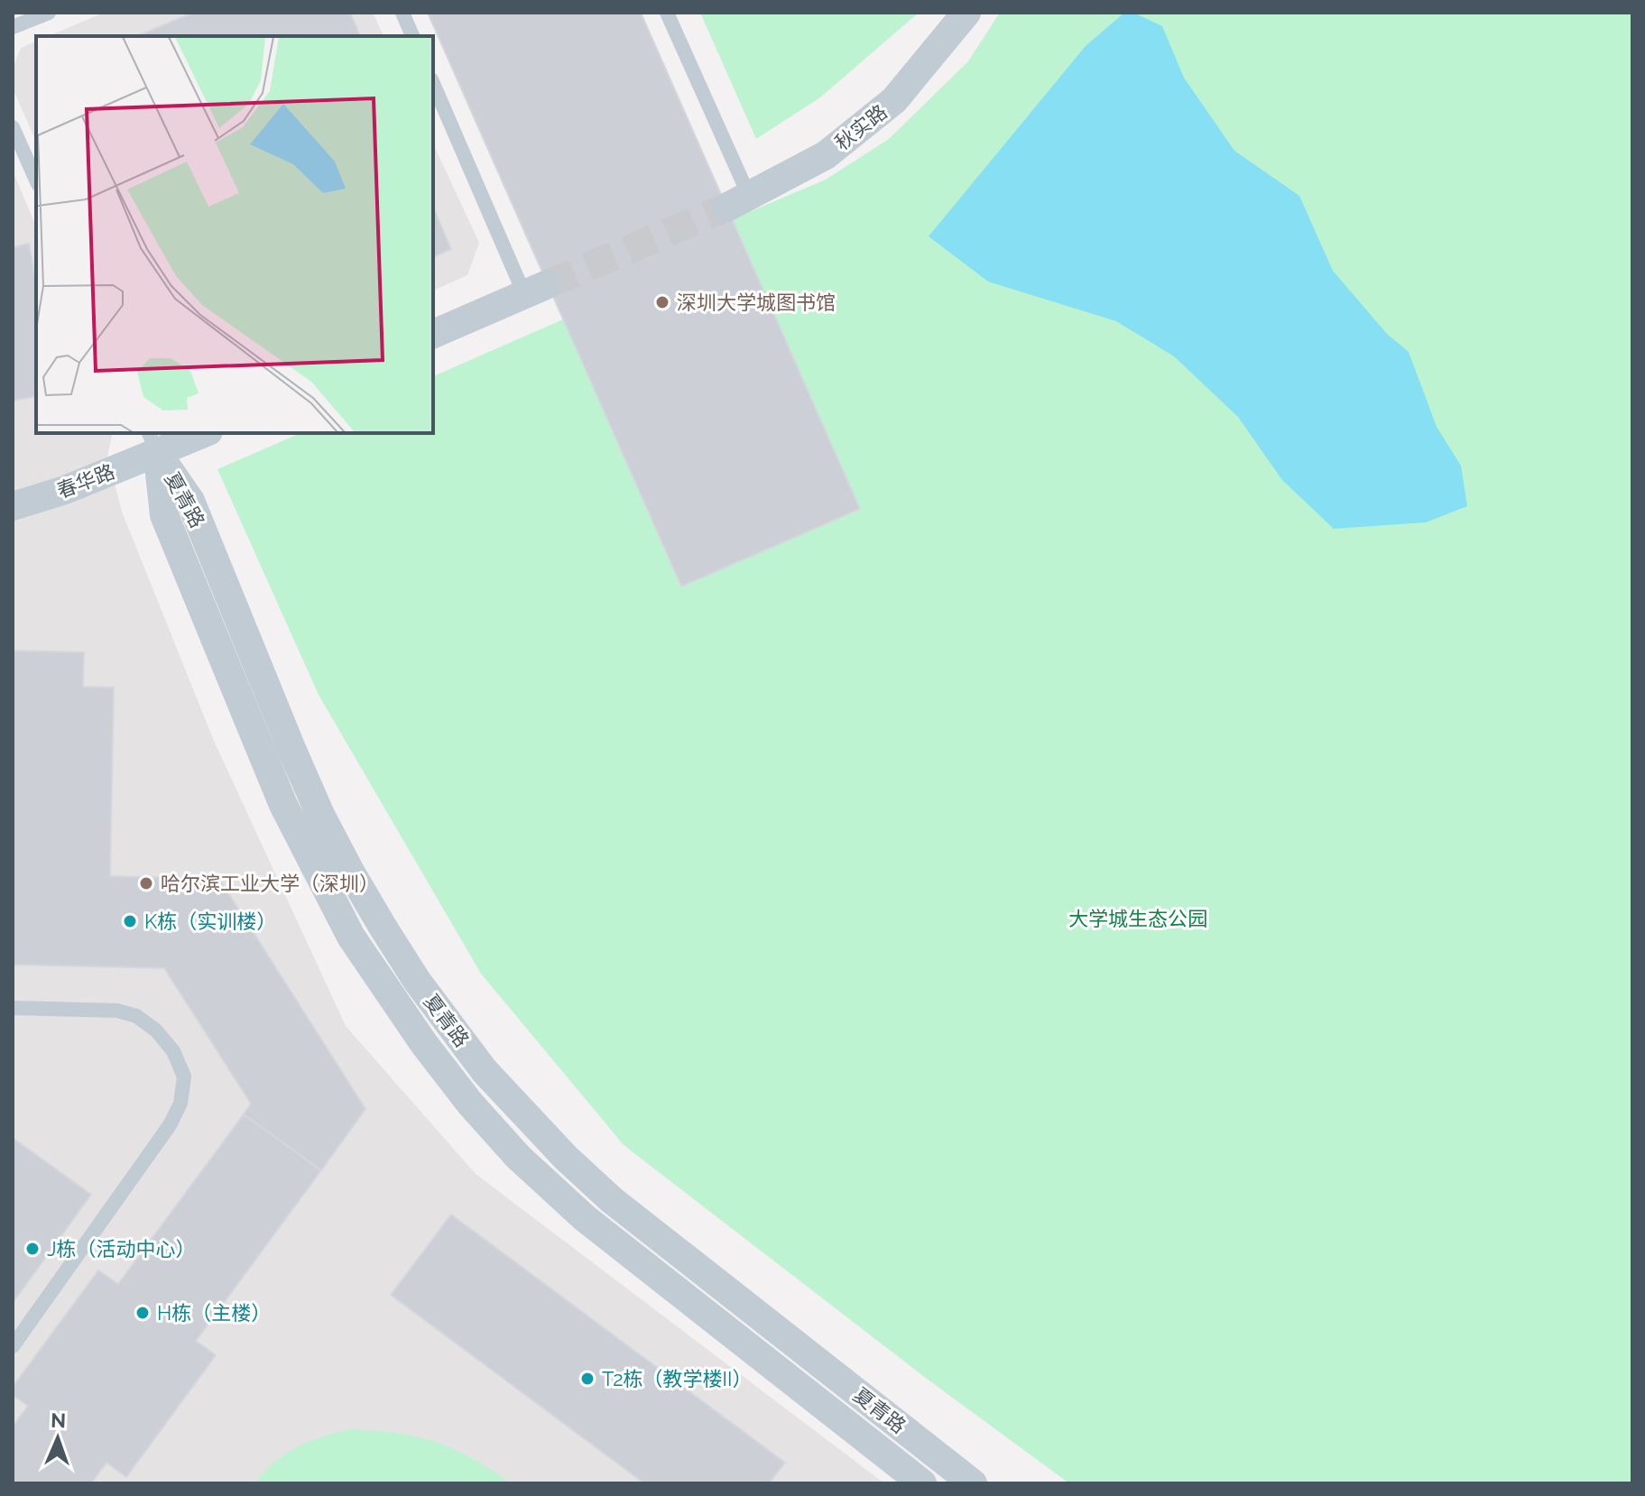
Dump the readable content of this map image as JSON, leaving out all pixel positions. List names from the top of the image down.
{
  "streets": {
    "street": ["秋实路", "春华路", "夏青路"]
  },
  "crossings": [
    ["春华路", "夏青路"]
  ],
  "parks": ["大学城生态公园"],
  "places": [
    "深圳大学城图书馆",
    "哈尔滨工业大学（深圳）",
    "K栋（实训楼）",
    "J栋（活动中心）",
    "H栋（主楼）",
    "T2栋（教学楼II）"
  ],
  "north": "top"
}
